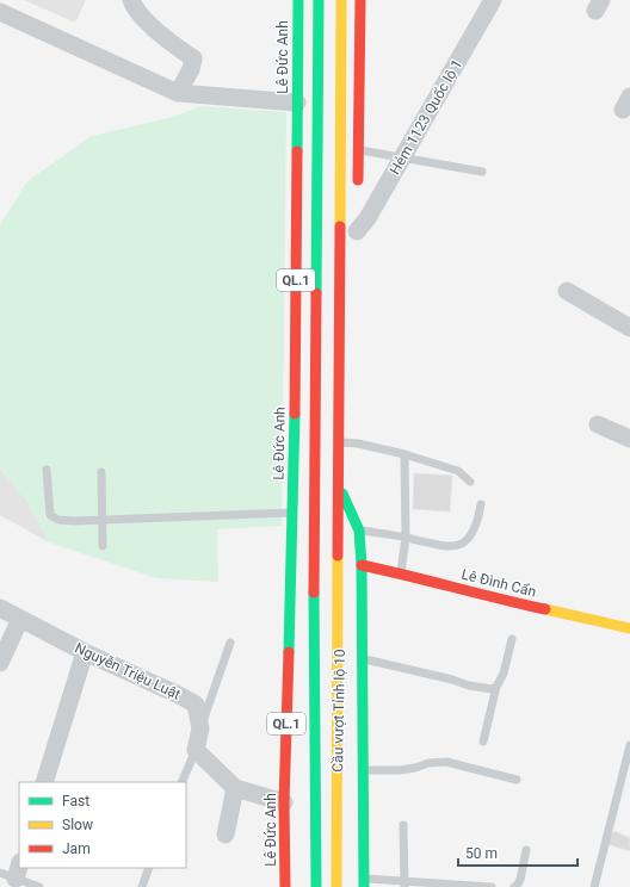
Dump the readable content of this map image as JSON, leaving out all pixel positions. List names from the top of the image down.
{
  "streets": {
    "main road": [
      "Lê Đức Anh",
      "QL.1",
      "Lê Đình Cẩn",
      "Cầu vượt Tỉnh lộ 10"
    ],
    "street": ["Hẻm 1123 Quốc lộ 1", "Nguyễn Triệu Luật"]
  },
  "crossings": [
    ["Lê Đức Anh", "Cầu vượt Tỉnh lộ 10"]
  ],
  "legend": ["Fast", "Slow", "Jam"],
  "scale_bar": "50 m"
}
